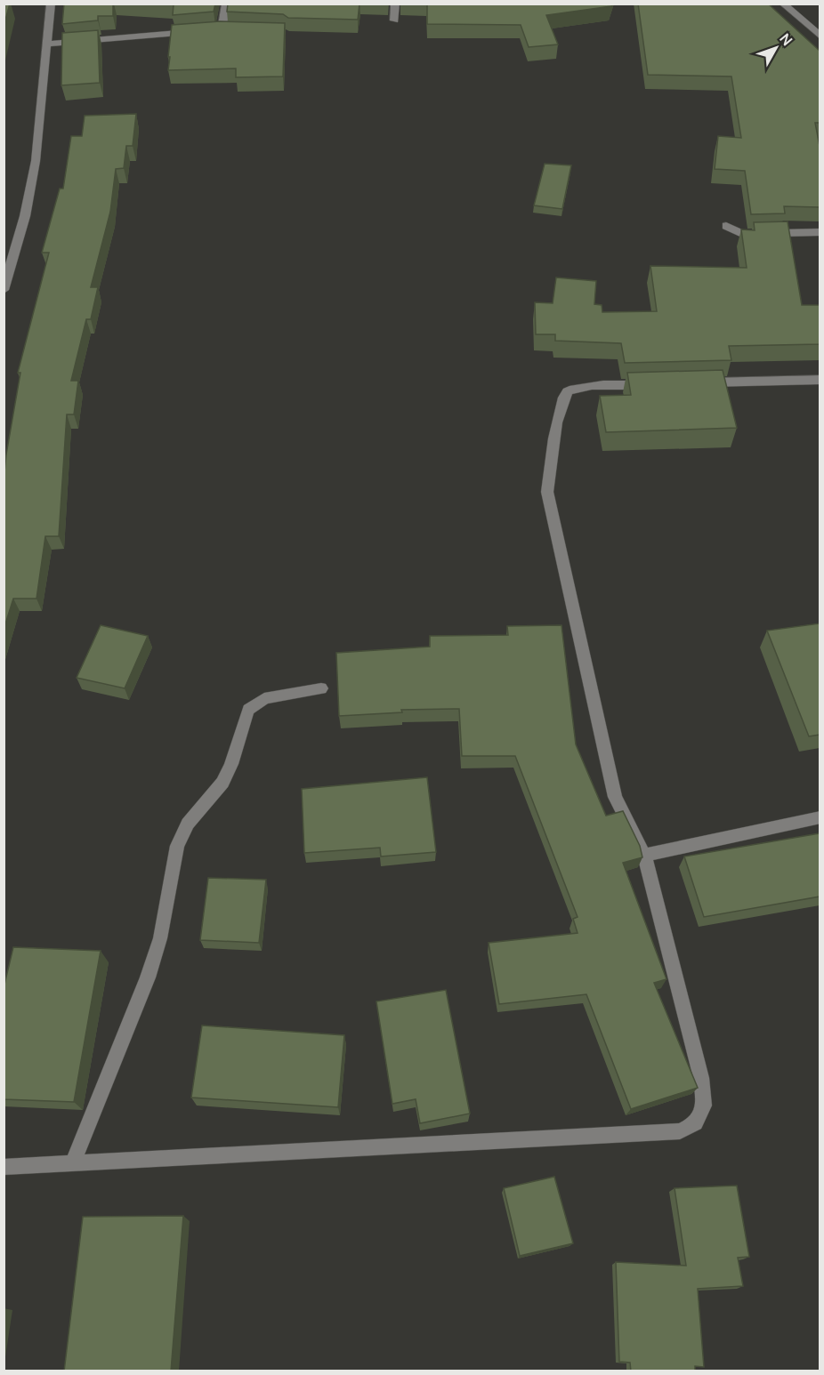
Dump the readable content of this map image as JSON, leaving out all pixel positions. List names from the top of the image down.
{
  "north": "top right"
}
